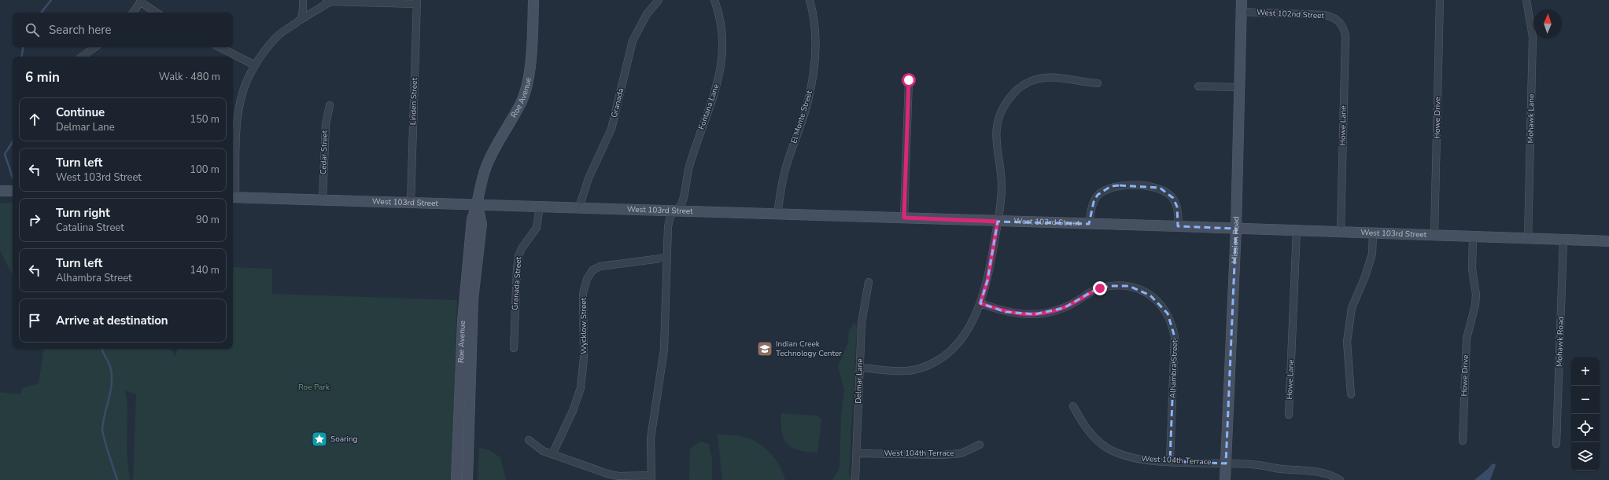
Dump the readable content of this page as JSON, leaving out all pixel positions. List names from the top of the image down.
{
  "streets": {
    "main road": ["Roe Avenue", "West 103rd Street", "Mission Road"],
    "street": [
      "West 102nd Street",
      "Linden Street",
      "Granada",
      "Fontana Lane",
      "El Monte Street",
      "Howe Drive",
      "Mohawk Lane",
      "Howe Lane",
      "Cedar Street",
      "Granada Street",
      "Wycklow Street",
      "Mohawk Road",
      "Alhambra Street",
      "Delmar Lane",
      "West 104th Terrace"
    ]
  },
  "crossings": [
    ["West 102nd Street", "Howe Lane"],
    ["West 102nd Street", "Mission Road"],
    ["Roe Avenue", "West 103rd Street"],
    ["Linden Street", "West 103rd Street"],
    ["Granada", "West 103rd Street"],
    ["Fontana Lane", "West 103rd Street"],
    ["El Monte Street", "West 103rd Street"],
    ["Howe Drive", "West 103rd Street"],
    ["Mohawk Lane", "West 103rd Street"],
    ["Howe Lane", "West 103rd Street"],
    ["Cedar Street", "West 103rd Street"],
    ["West 103rd Street", "Mission Road"],
    ["West 103rd Street", "Granada Street"],
    ["West 103rd Street", "Mohawk Road"],
    ["Mission Road", "West 104th Terrace"],
    ["Alhambra Street", "West 104th Terrace"],
    ["Delmar Lane", "West 104th Terrace"]
  ],
  "parks": ["Roe Park"],
  "places": {
    "school or university": ["Indian Creek Technology Center"],
    "place": ["Soaring"]
  },
  "north": "top",
  "page": {
    "search": "Search here",
    "heading": ["6 min", "Walk · 480 m"],
    "list": [
      ["Continue", "Delmar Lane", "150 m"],
      ["Turn left", "West 103rd Street", "100 m"],
      ["Turn right", "Catalina Street", "90 m"],
      ["Turn left", "Alhambra Street", "140 m"],
      "Arrive at destination"
    ],
    "map_buttons": ["+", "−"]
  }
}
